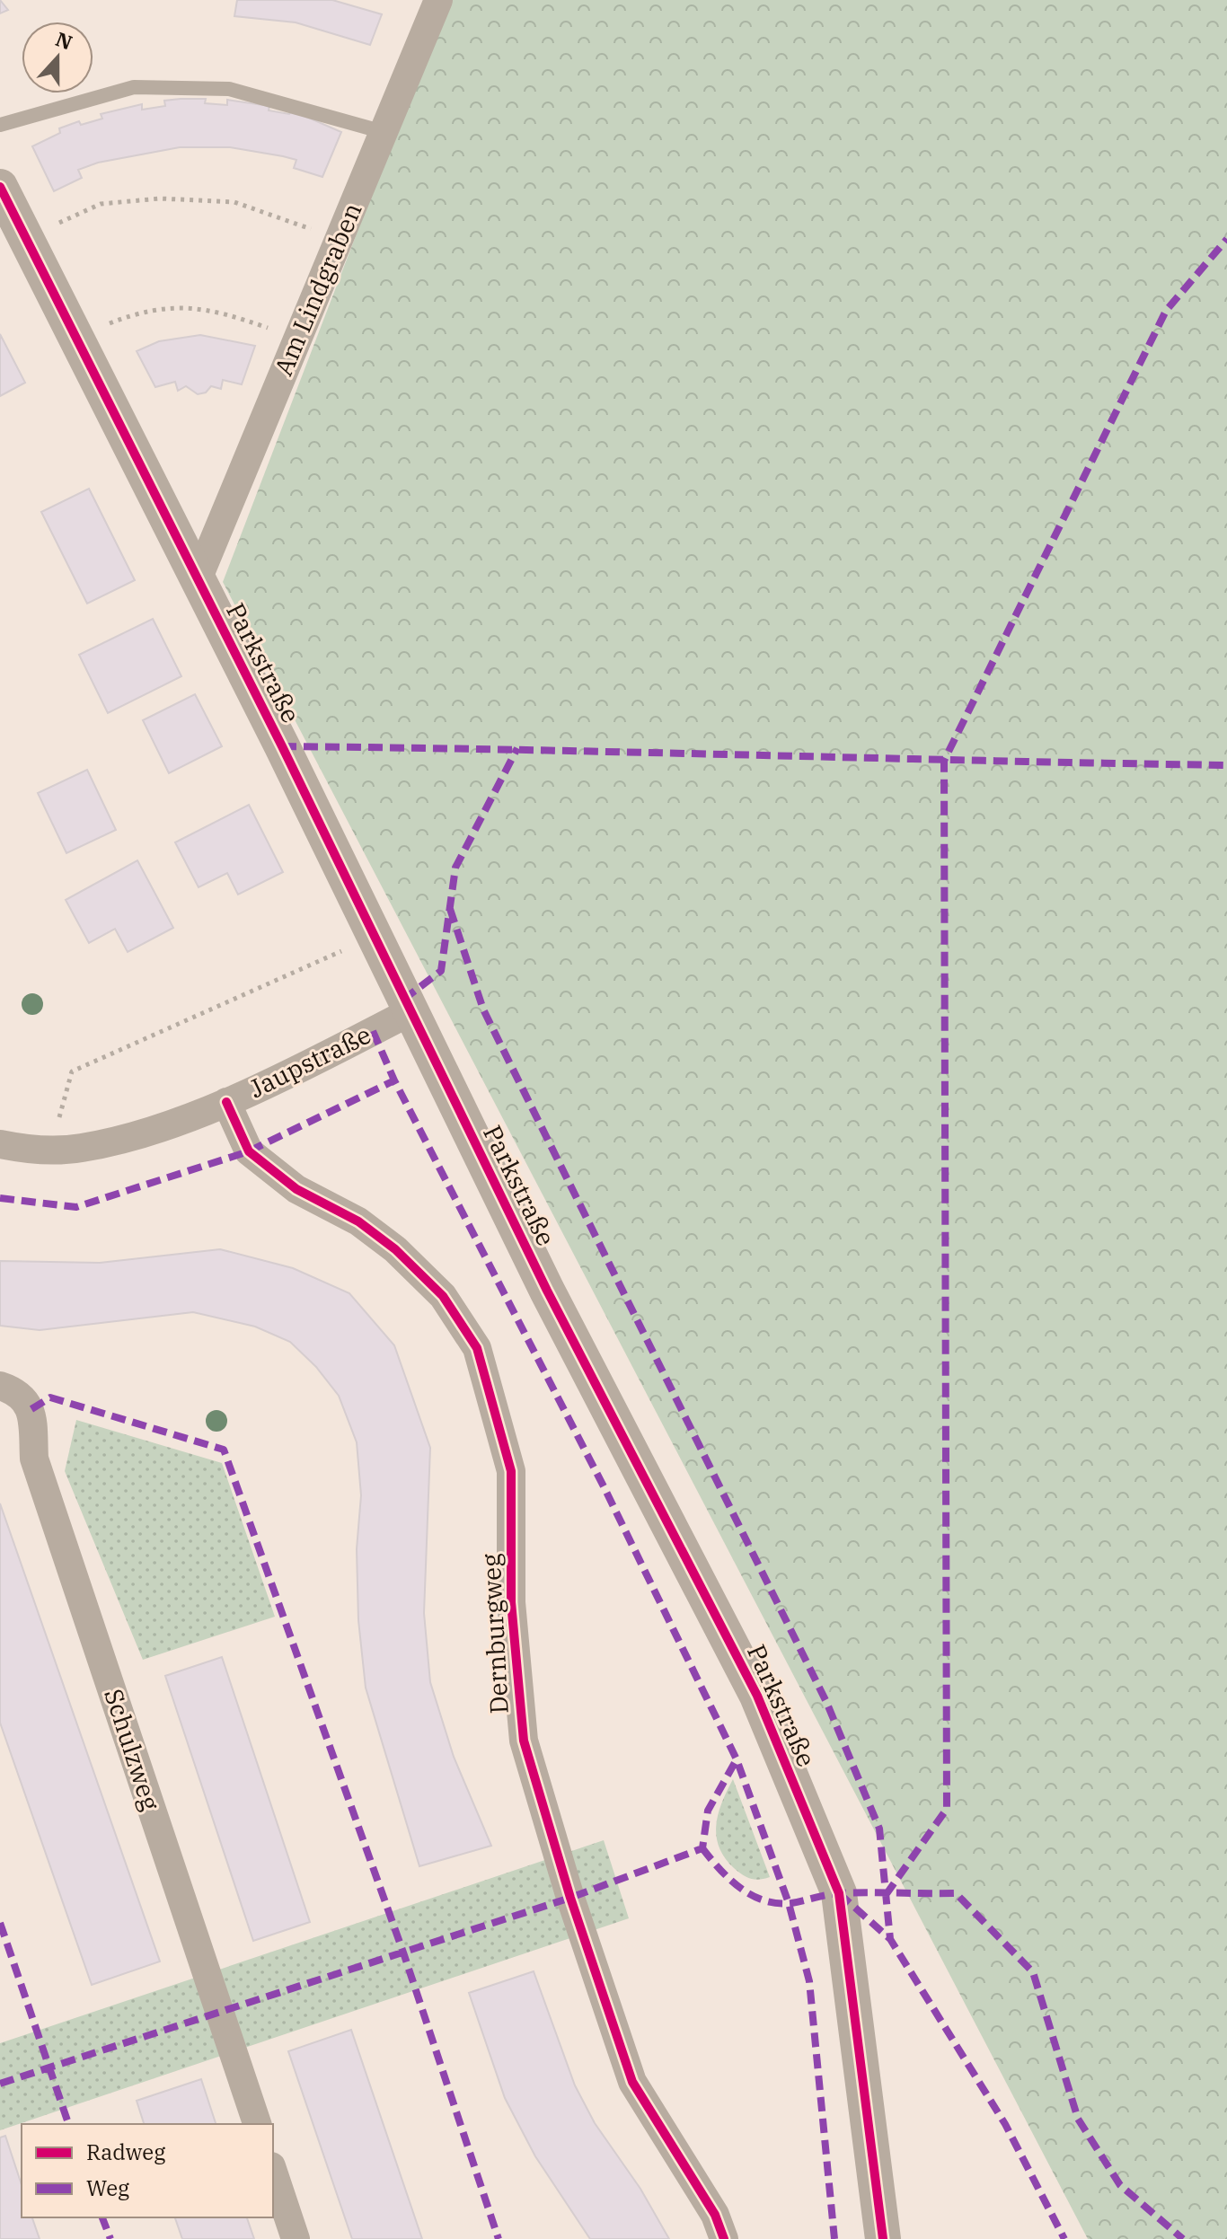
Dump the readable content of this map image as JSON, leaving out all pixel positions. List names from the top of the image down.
{
  "streets": {
    "street": [
      "Am Lindgraben",
      "Parkstraße",
      "Jaupstraße",
      "Dernburgweg",
      "Schulzweg"
    ]
  },
  "crossings": [
    ["Am Lindgraben", "Parkstraße"],
    ["Parkstraße", "Jaupstraße"],
    ["Jaupstraße", "Dernburgweg"]
  ],
  "legend": ["Radweg", "Weg"],
  "north": "top"
}
